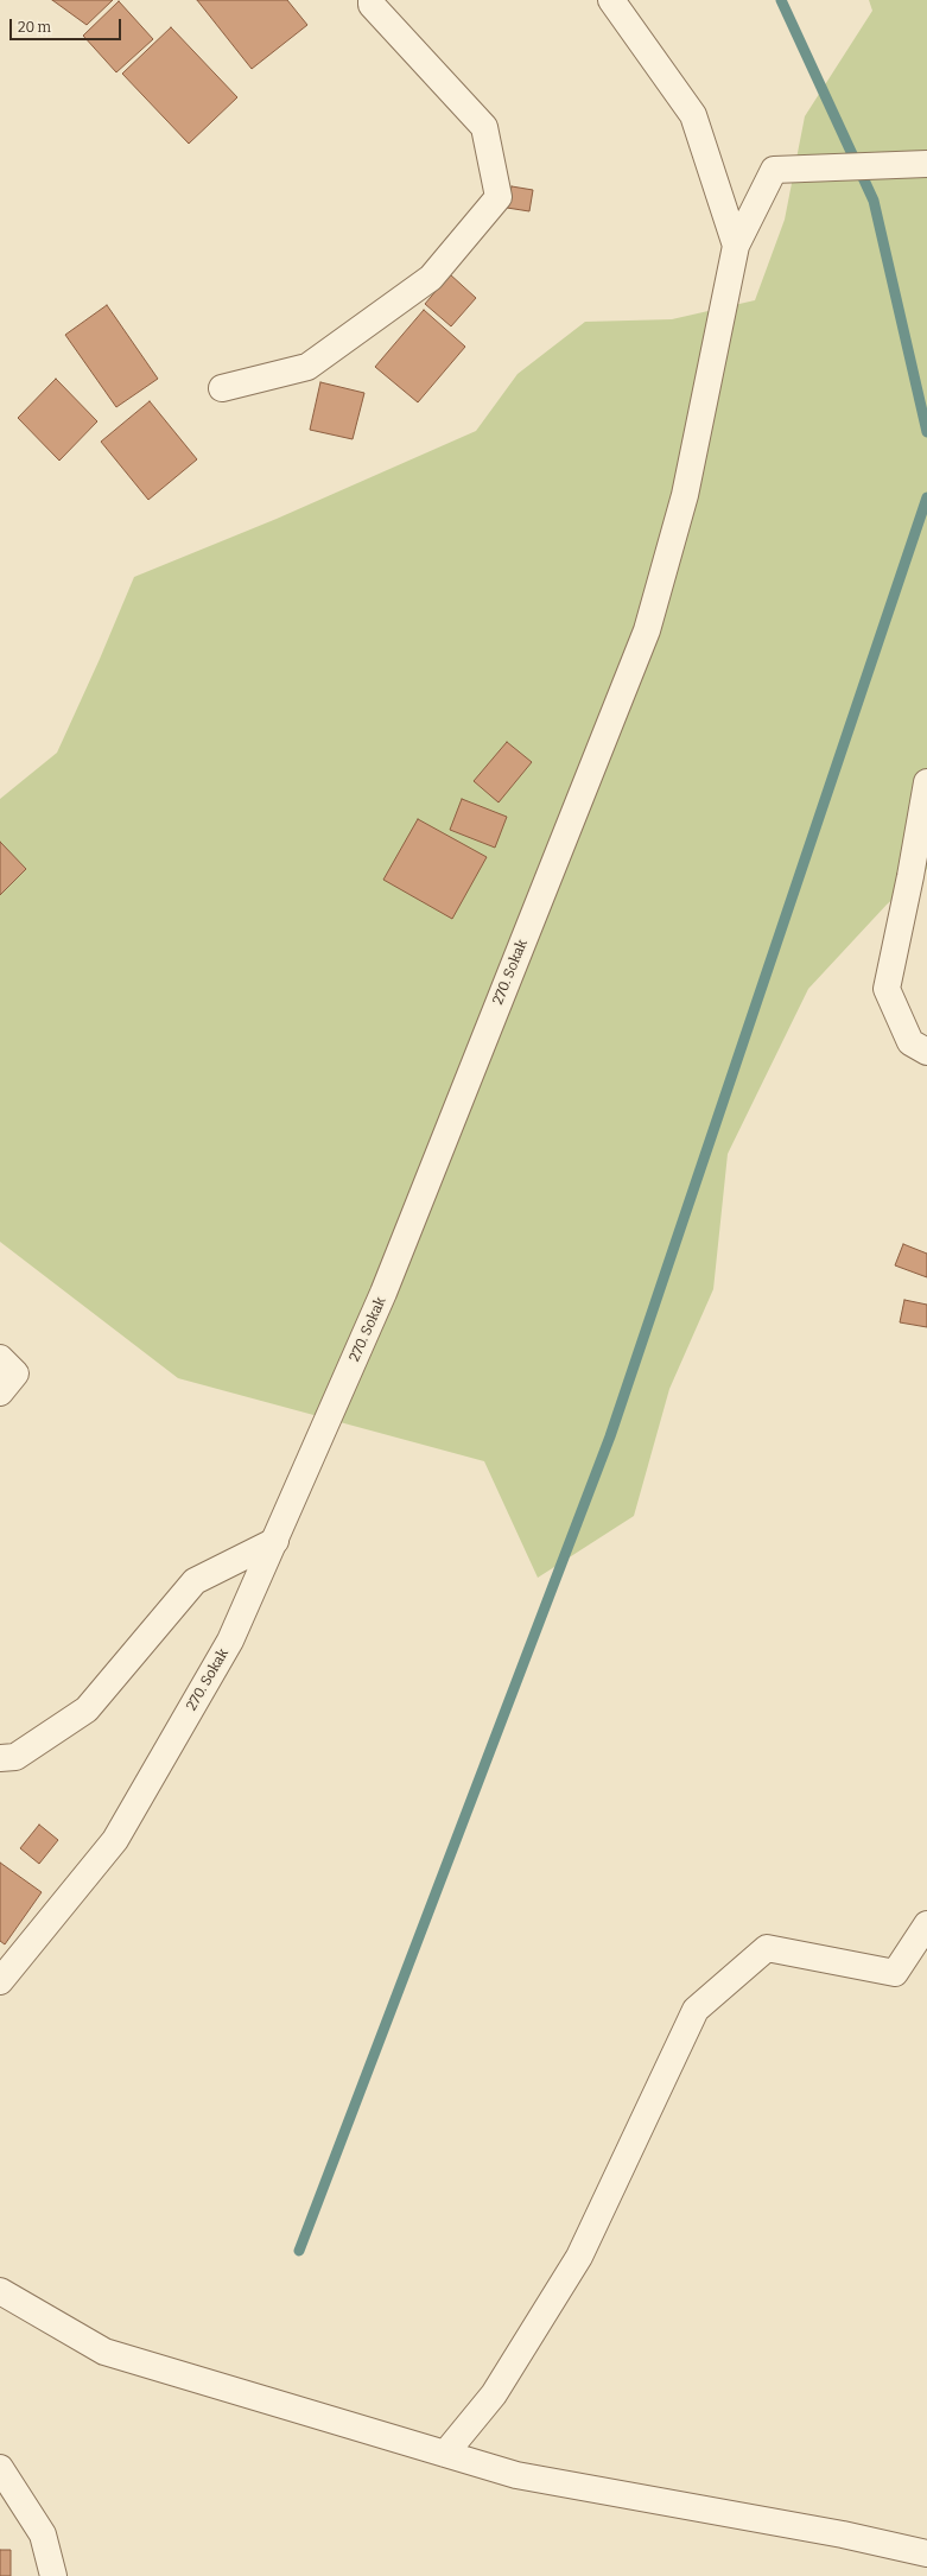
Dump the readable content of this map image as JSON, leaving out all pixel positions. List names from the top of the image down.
{
  "streets": {
    "street": ["270. Sokak"]
  },
  "scale_bar": "20 m"
}
